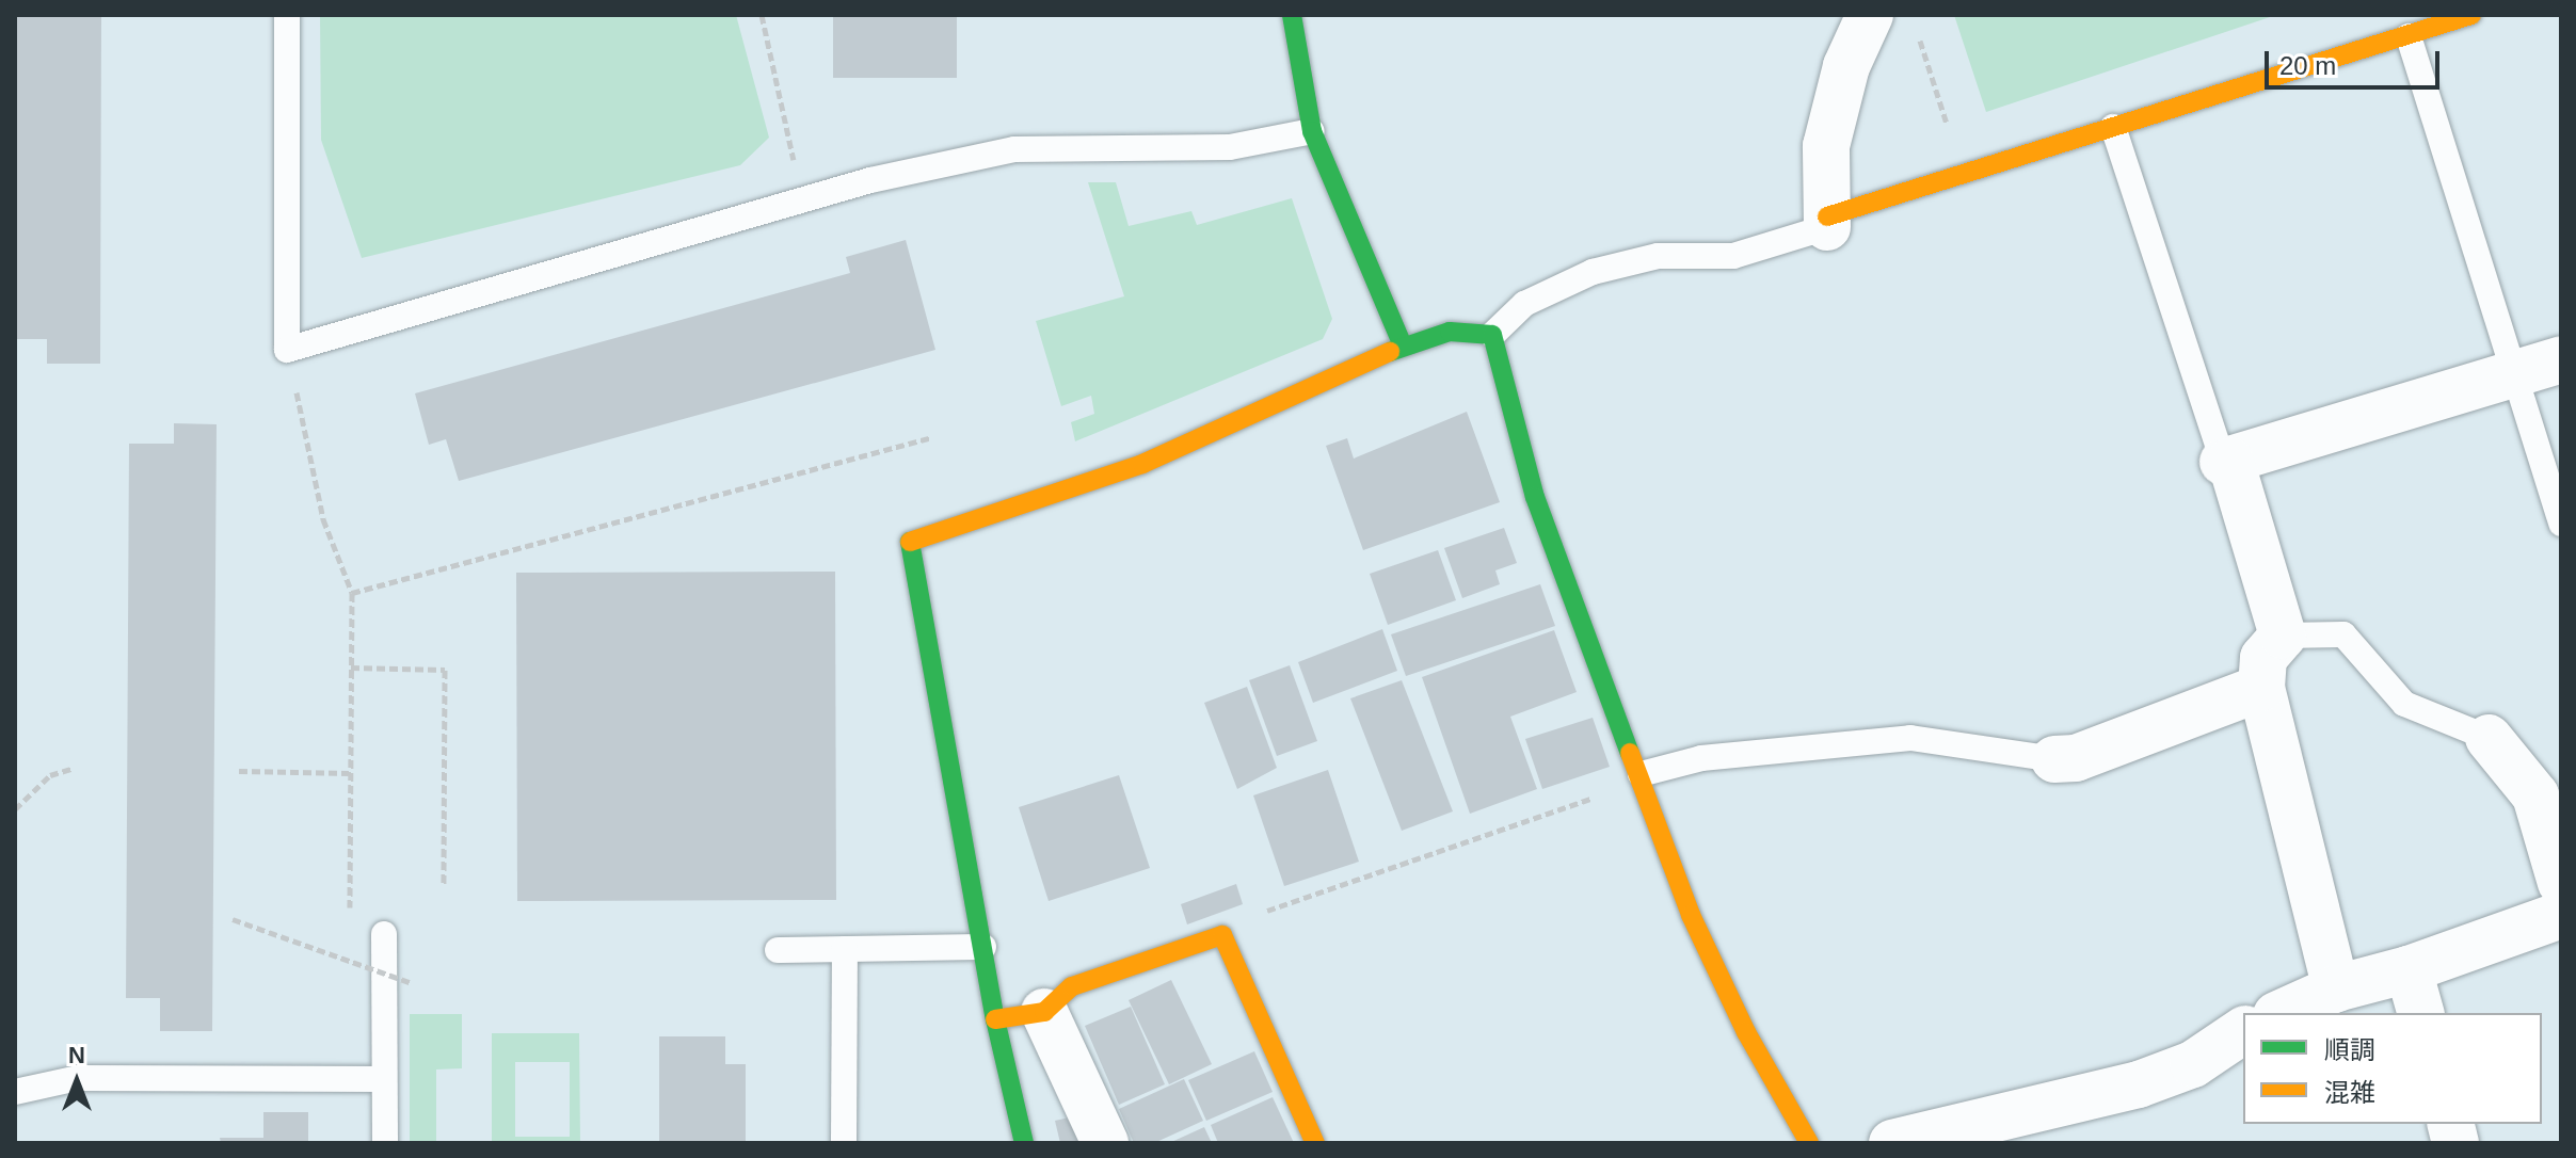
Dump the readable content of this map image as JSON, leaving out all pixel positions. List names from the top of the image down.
{
  "legend": ["順調", "混雑"],
  "scale_bar": "20 m",
  "north": "top"
}
